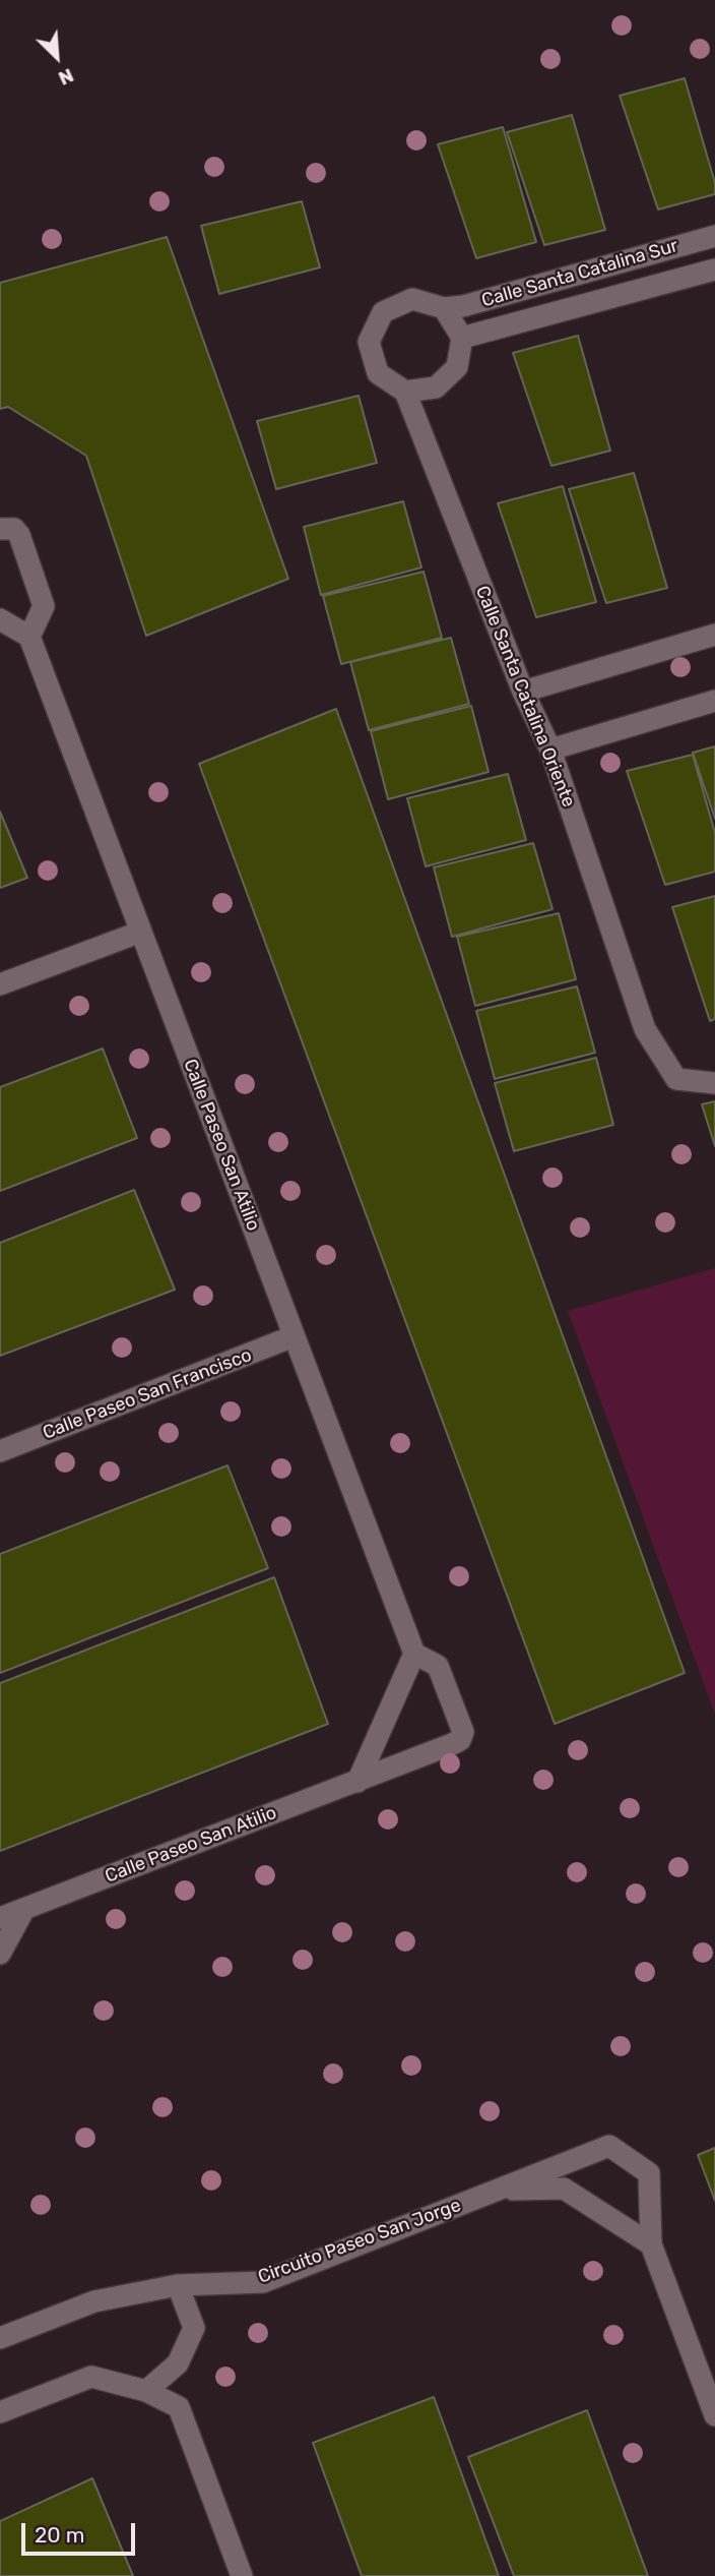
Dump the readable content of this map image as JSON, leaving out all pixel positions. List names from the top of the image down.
{
  "streets": {
    "street": [
      "Calle Santa Catalina Sur",
      "Calle Santa Catalina Oriente",
      "Calle Paseo San Atilio",
      "Calle Paseo San Francisco",
      "Circuito Paseo San Jorge"
    ]
  },
  "crossings": [
    ["Calle Santa Catalina Sur", "Calle Santa Catalina Oriente"],
    ["Calle Paseo San Atilio", "Calle Paseo San Francisco"]
  ],
  "scale_bar": "20 m",
  "north": "bottom right"
}
